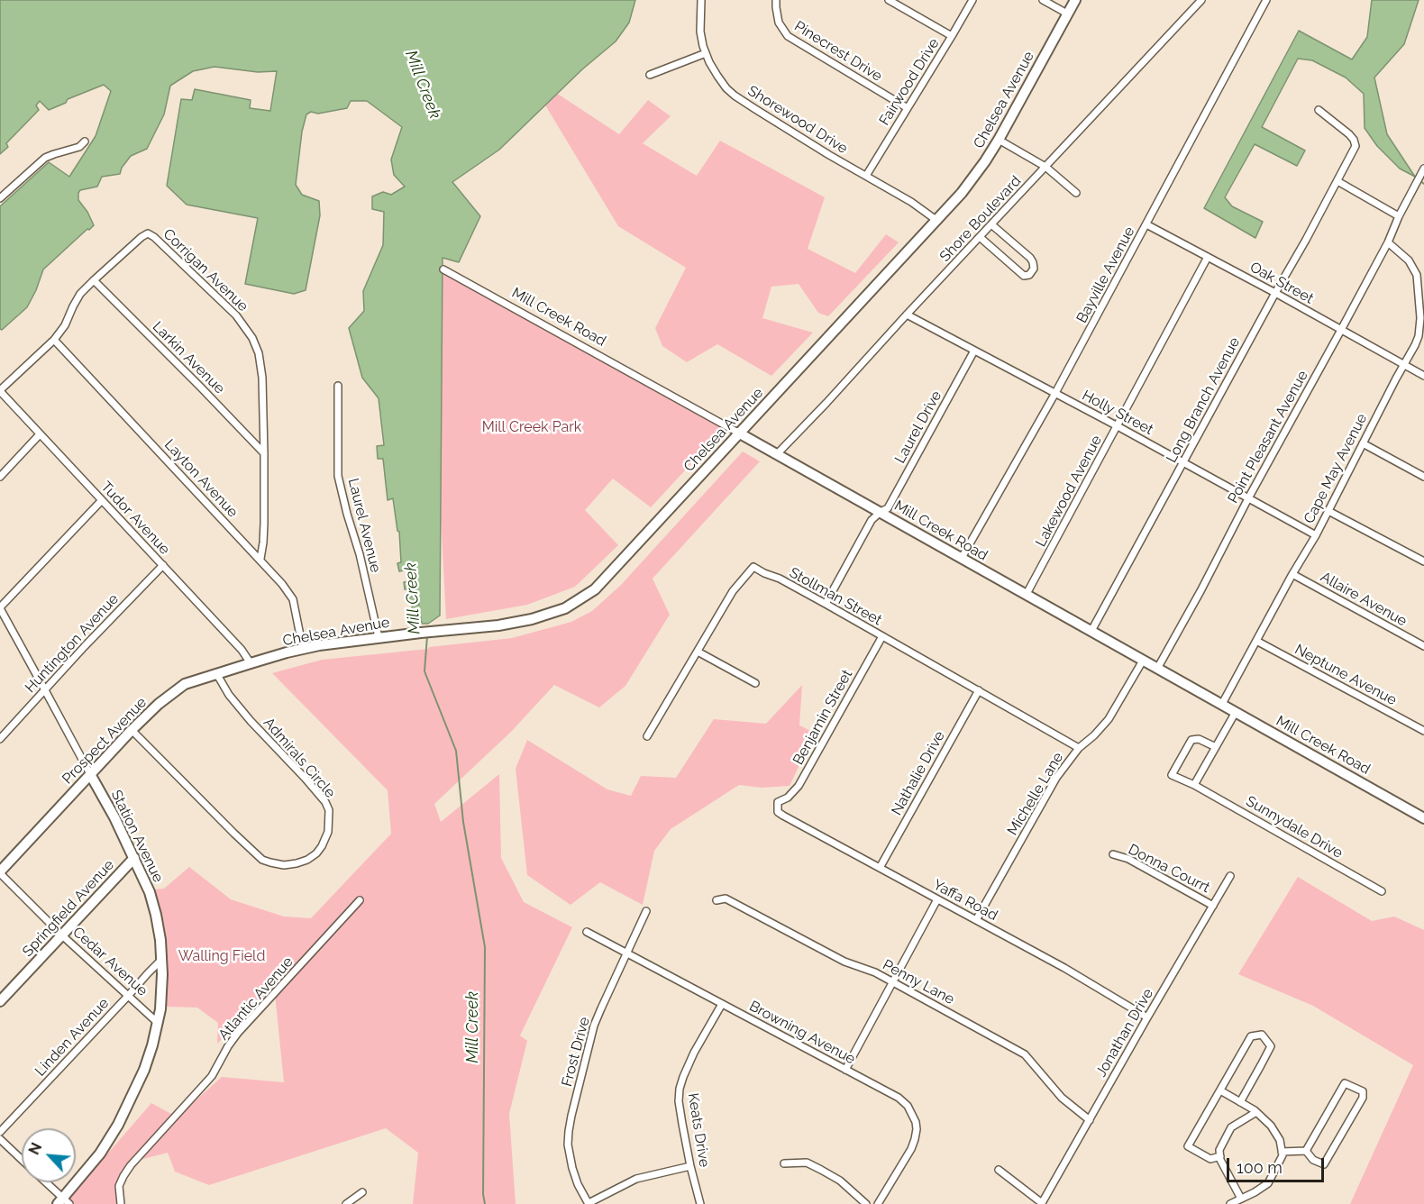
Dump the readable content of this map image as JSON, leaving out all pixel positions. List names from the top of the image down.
{
  "streets": {
    "main road": [
      "Chelsea Avenue",
      "Mill Creek Road",
      "Prospect Avenue",
      "Station Avenue",
      "Springfield Avenue"
    ],
    "street": [
      "Pinecrest Drive",
      "Fairwood Drive",
      "Shorewood Drive",
      "Shore Boulevard",
      "Corrigan Avenue",
      "Bayville Avenue",
      "Oak Street",
      "Larkin Avenue",
      "Long Branch Avenue",
      "Holly Street",
      "Laurel Drive",
      "Point Pleasant Avenue",
      "Cape May Avenue",
      "Layton Avenue",
      "Lakewood Avenue",
      "Tudor Avenue",
      "Laurel Avenue",
      "Stollman Street",
      "Allaire Avenue",
      "Huntington Avenue",
      "Neptune Avenue",
      "Benjamin Street",
      "Admirals Circle",
      "Nathalie Drive",
      "Michelle Lane",
      "Sunnydale Drive",
      "Donna Courrt",
      "Yaffa Road",
      "Cedar Avenue",
      "Penny Lane",
      "Atlantic Avenue",
      "Browning Avenue",
      "Jonathan Drive",
      "Linden Avenue",
      "Frost Drive",
      "Keats Drive"
    ]
  },
  "crossings": [
    ["Pinecrest Drive", "Fairwood Drive"],
    ["Fairwood Drive", "Shorewood Drive"],
    ["Chelsea Avenue", "Shorewood Drive"],
    ["Chelsea Avenue", "Mill Creek Road"],
    ["Chelsea Avenue", "Layton Avenue"],
    ["Chelsea Avenue", "Tudor Avenue"],
    ["Chelsea Avenue", "Laurel Avenue"],
    ["Chelsea Avenue", "Prospect Avenue"],
    ["Shore Boulevard", "Mill Creek Road"],
    ["Shore Boulevard", "Holly Street"],
    ["Corrigan Avenue", "Larkin Avenue"],
    ["Corrigan Avenue", "Layton Avenue"],
    ["Bayville Avenue", "Oak Street"],
    ["Bayville Avenue", "Mill Creek Road"],
    ["Bayville Avenue", "Holly Street"],
    ["Oak Street", "Long Branch Avenue"],
    ["Oak Street", "Point Pleasant Avenue"],
    ["Oak Street", "Cape May Avenue"],
    ["Oak Street", "Lakewood Avenue"],
    ["Mill Creek Road", "Long Branch Avenue"],
    ["Mill Creek Road", "Laurel Drive"],
    ["Mill Creek Road", "Point Pleasant Avenue"],
    ["Mill Creek Road", "Cape May Avenue"],
    ["Mill Creek Road", "Lakewood Avenue"],
    ["Mill Creek Road", "Michelle Lane"],
    ["Long Branch Avenue", "Holly Street"],
    ["Holly Street", "Laurel Drive"],
    ["Holly Street", "Point Pleasant Avenue"],
    ["Holly Street", "Cape May Avenue"],
    ["Holly Street", "Lakewood Avenue"],
    ["Laurel Drive", "Stollman Street"],
    ["Point Pleasant Avenue", "Cape May Avenue"],
    ["Cape May Avenue", "Allaire Avenue"],
    ["Cape May Avenue", "Neptune Avenue"],
    ["Tudor Avenue", "Huntington Avenue"],
    ["Tudor Avenue", "Prospect Avenue"],
    ["Stollman Street", "Benjamin Street"],
    ["Stollman Street", "Nathalie Drive"],
    ["Stollman Street", "Michelle Lane"],
    ["Huntington Avenue", "Station Avenue"],
    ["Benjamin Street", "Yaffa Road"],
    ["Prospect Avenue", "Admirals Circle"],
    ["Prospect Avenue", "Station Avenue"],
    ["Prospect Avenue", "Cedar Avenue"],
    ["Nathalie Drive", "Yaffa Road"],
    ["Michelle Lane", "Yaffa Road"],
    ["Station Avenue", "Springfield Avenue"],
    ["Station Avenue", "Cedar Avenue"],
    ["Station Avenue", "Linden Avenue"],
    ["Donna Courrt", "Jonathan Drive"],
    ["Yaffa Road", "Jonathan Drive"],
    ["Springfield Avenue", "Cedar Avenue"],
    ["Cedar Avenue", "Linden Avenue"],
    ["Penny Lane", "Jonathan Drive"],
    ["Browning Avenue", "Frost Drive"],
    ["Browning Avenue", "Keats Drive"]
  ],
  "water": ["Mill Creek"],
  "parks": ["Mill Creek Park", "Walling Field"],
  "scale_bar": "100 m",
  "north": "top left"
}
